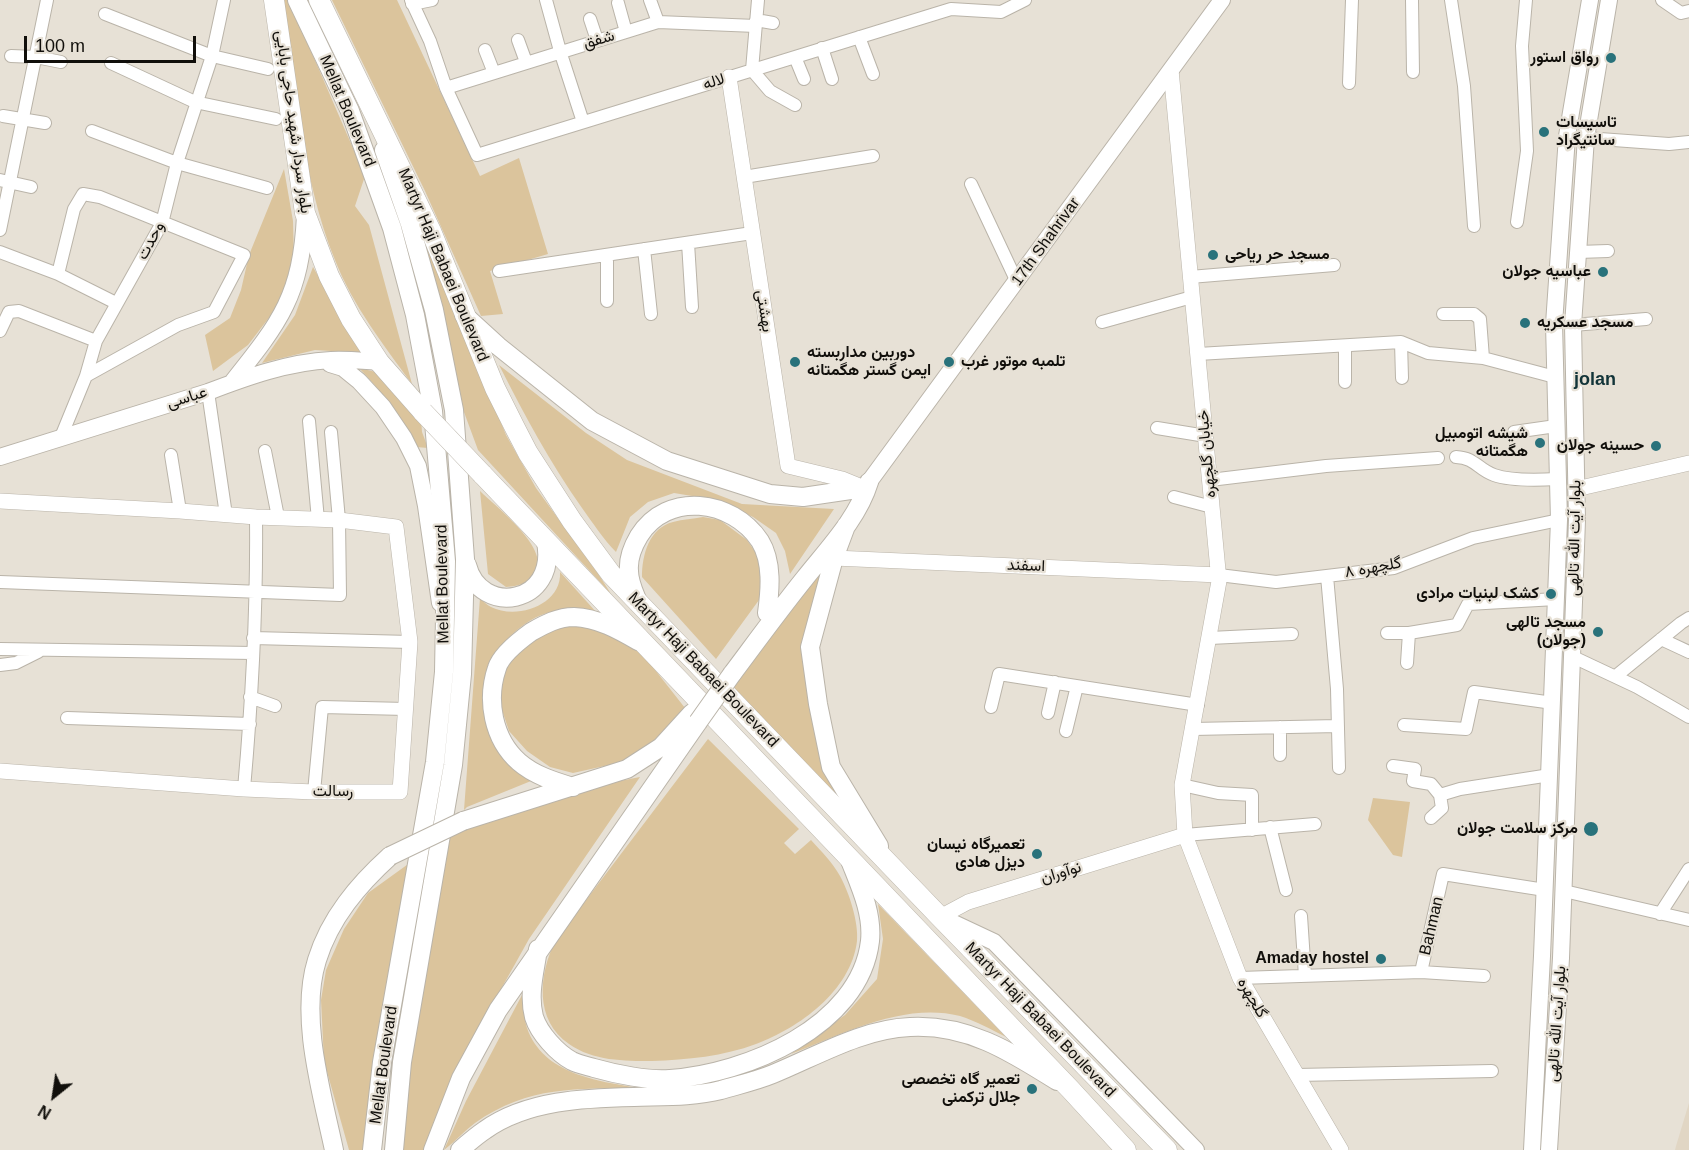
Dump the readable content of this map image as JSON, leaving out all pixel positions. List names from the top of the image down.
{
  "streets": {
    "highway": ["Mellat Boulevard", "بلوار سردار شهید حاجی بابایی", "Martyr Haji Babaei Boulevard"],
    "main road": ["17th Shahrivar", "عباسی", "بلوار آیت الله تالهی"],
    "street": [
      "شفق",
      "لاله",
      "وحدت",
      "بهشتی",
      "خیابان گلچهره",
      "اسفند",
      "گلچهره ۸",
      "رسالت",
      "نوآوران",
      "Bahman",
      "گلچهره"
    ]
  },
  "crossings": [
    ["شفق", "لاله"],
    ["لاله", "بهشتی"],
    ["Mellat Boulevard", "Martyr Haji Babaei Boulevard"],
    ["بلوار سردار شهید حاجی بابایی", "Martyr Haji Babaei Boulevard"],
    ["بلوار سردار شهید حاجی بابایی", "عباسی"],
    ["وحدت", "عباسی"],
    ["17th Shahrivar", "بهشتی"],
    ["17th Shahrivar", "خیابان گلچهره"],
    ["Martyr Haji Babaei Boulevard", "نوآوران"],
    ["خیابان گلچهره", "اسفند"],
    ["خیابان گلچهره", "گلچهره ۸"],
    ["خیابان گلچهره", "نوآوران"],
    ["خیابان گلچهره", "گلچهره"],
    ["بلوار آیت الله تالهی", "گلچهره ۸"],
    ["بلوار آیت الله تالهی", "Bahman"],
    ["اسفند", "گلچهره ۸"],
    ["نوآوران", "گلچهره"],
    ["Bahman", "گلچهره"]
  ],
  "districts": ["jolan"],
  "places": [
    "رواق استور",
    "تاسیسات سانتیگراد",
    "مسجد حر ریاحی",
    "عباسیه جولان",
    "مسجد عسکریه",
    "دوربین مداربسته ایمن گستر هگمتانه",
    "تلمبه موتور غرب",
    "شیشه اتومبیل هگمتانه",
    "حسینه جولان",
    "کشک لبنیات مرادی",
    "مسجد تالهی (جولان)",
    "مرکز سلامت جولان",
    "تعمیرگاه نیسان دیزل هادی",
    "Amaday hostel",
    "تعمیر گاه تخصصی جلال ترکمنی"
  ],
  "scale_bar": "100 m",
  "north": "bottom left"
}
